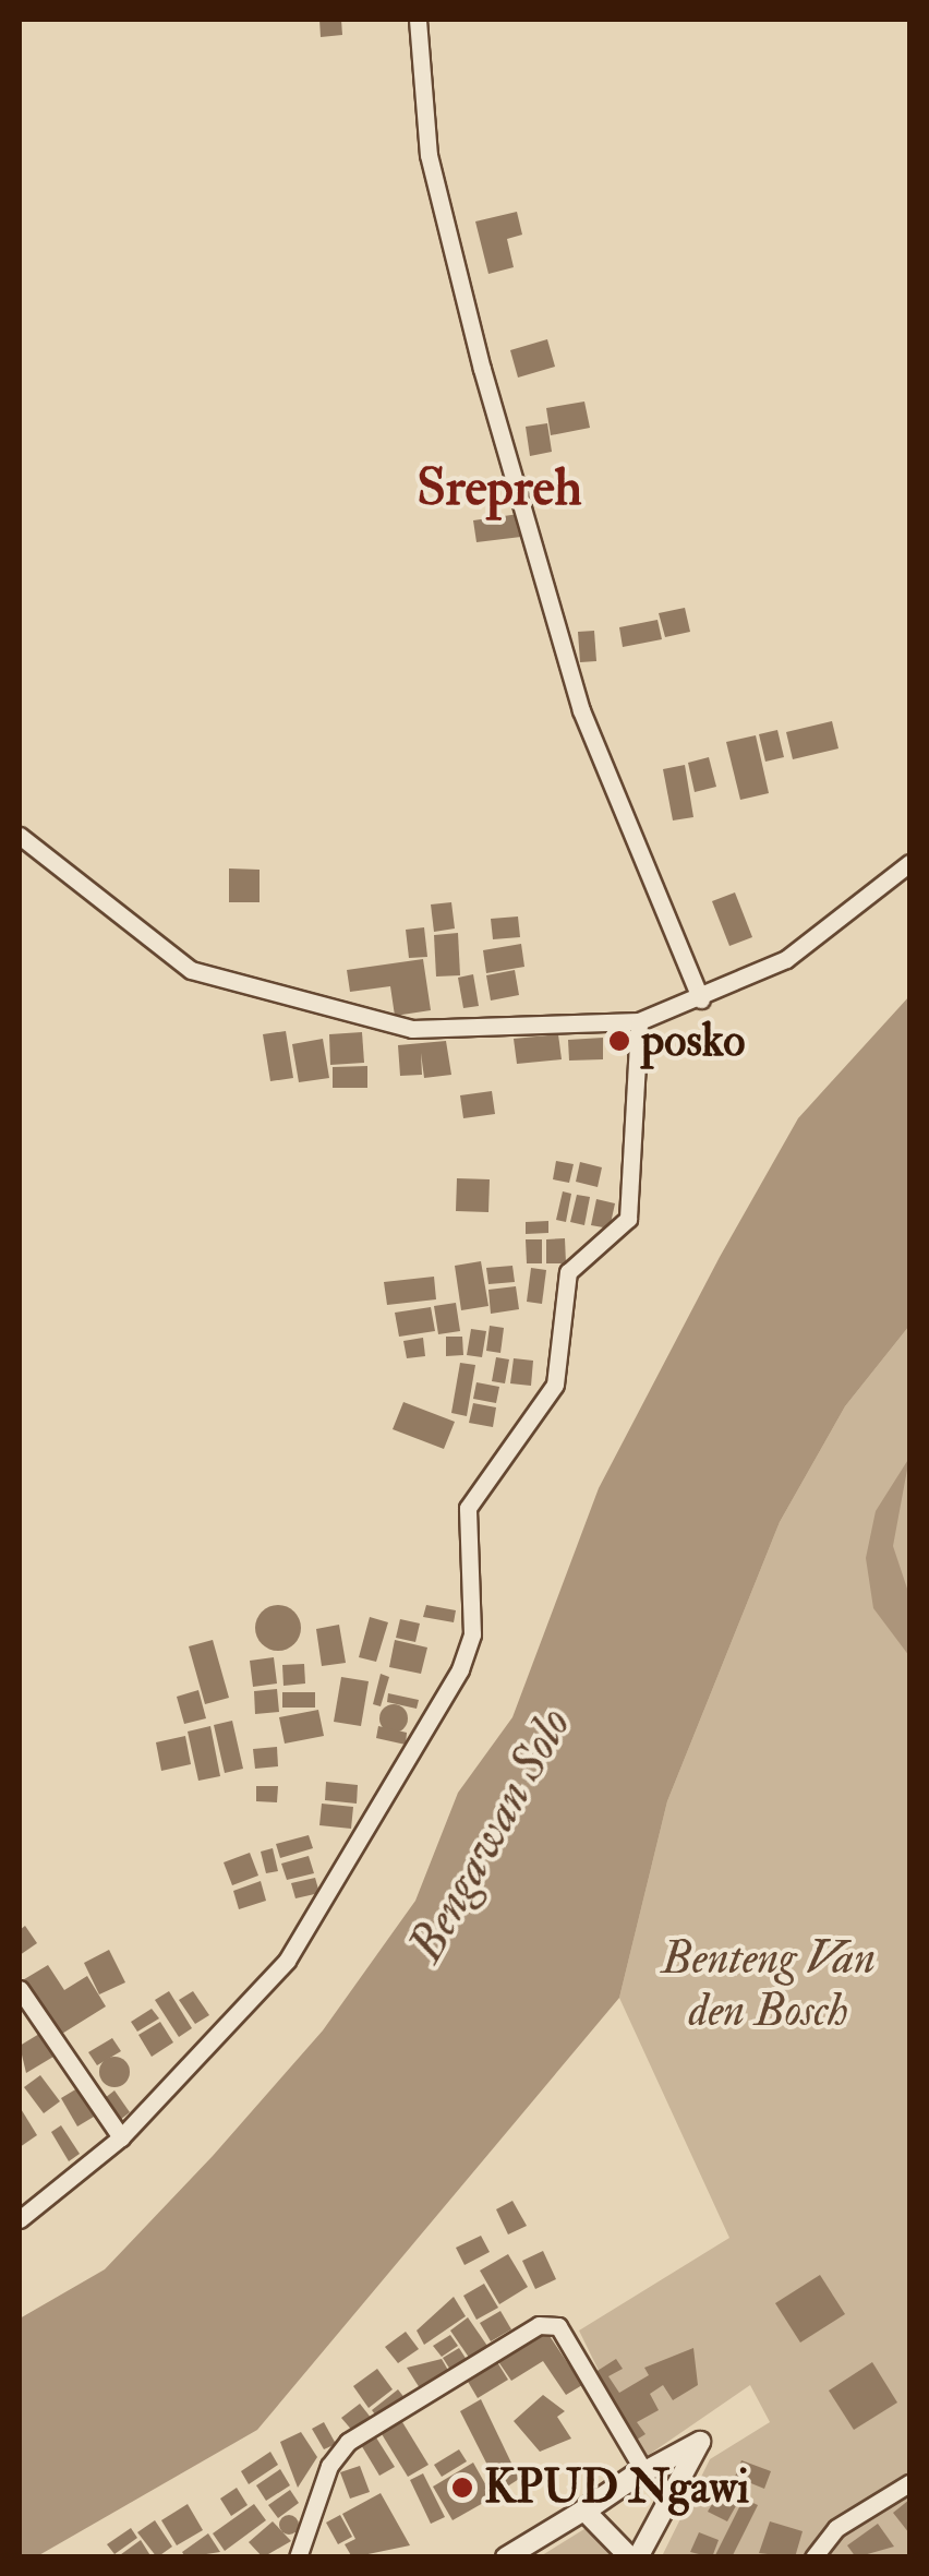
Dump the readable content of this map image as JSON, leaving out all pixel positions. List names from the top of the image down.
{
  "districts": ["Srepreh"],
  "water": ["Bengawan Solo"],
  "parks": ["Benteng Van den Bosch"],
  "places": ["posko", "KPUD Ngawi"]
}
